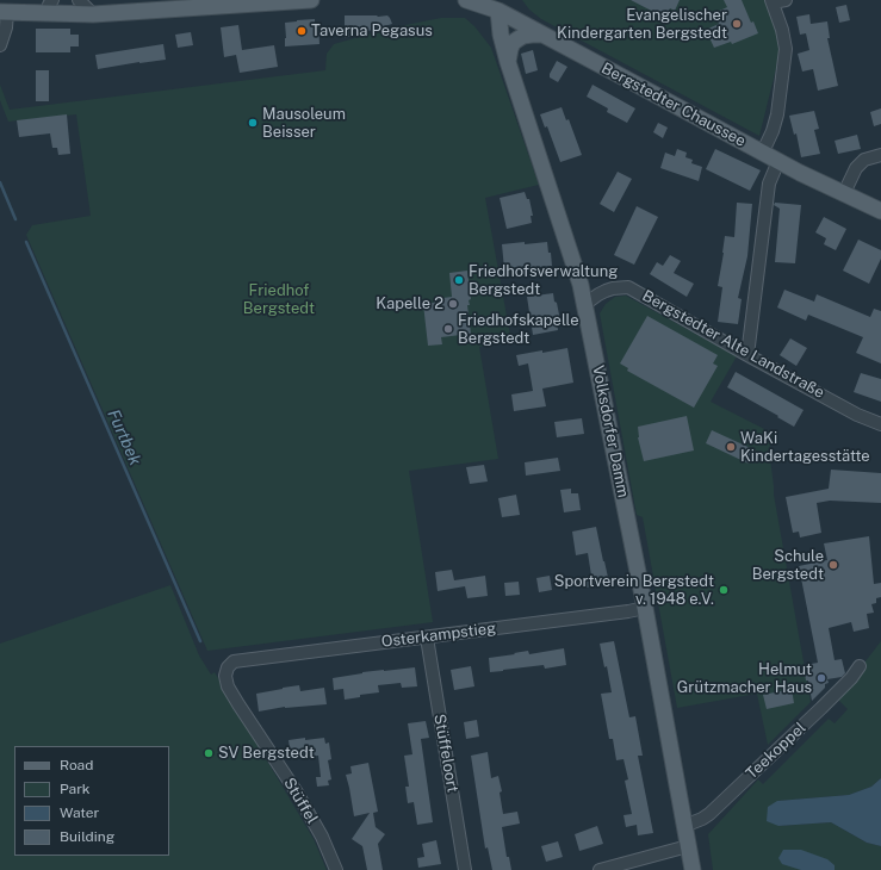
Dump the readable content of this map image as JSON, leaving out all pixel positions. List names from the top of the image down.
{
  "streets": {
    "main road": ["Bergstedter Chaussee", "Volksdorfer Damm"],
    "street": [
      "Bergstedter Alte Landstraße",
      "Osterkampstieg",
      "Teekoppel",
      "Stüffeloort",
      "Stüffel"
    ]
  },
  "crossings": [
    ["Bergstedter Chaussee", "Volksdorfer Damm"],
    ["Bergstedter Alte Landstraße", "Volksdorfer Damm"],
    ["Volksdorfer Damm", "Osterkampstieg"],
    ["Volksdorfer Damm", "Teekoppel"],
    ["Osterkampstieg", "Stüffeloort"],
    ["Osterkampstieg", "Stüffel"]
  ],
  "water": ["Furtbek"],
  "parks": ["Friedhof Bergstedt"],
  "places": [
    "Evangelischer Kindergarten Bergstedt",
    "Taverna Pegasus",
    "Mausoleum Beisser",
    "Friedhofsverwaltung Bergstedt",
    "Kapelle 2",
    "Friedhofskapelle Bergstedt",
    "WaKi Kindertagesstätte",
    "Schule Bergstedt",
    "Sportverein Bergstedt v. 1948 e.V.",
    "Helmut Grützmacher Haus",
    "SV Bergstedt"
  ],
  "legend": [
    "Road",
    "Park",
    "Water",
    "Building"
  ]
}
